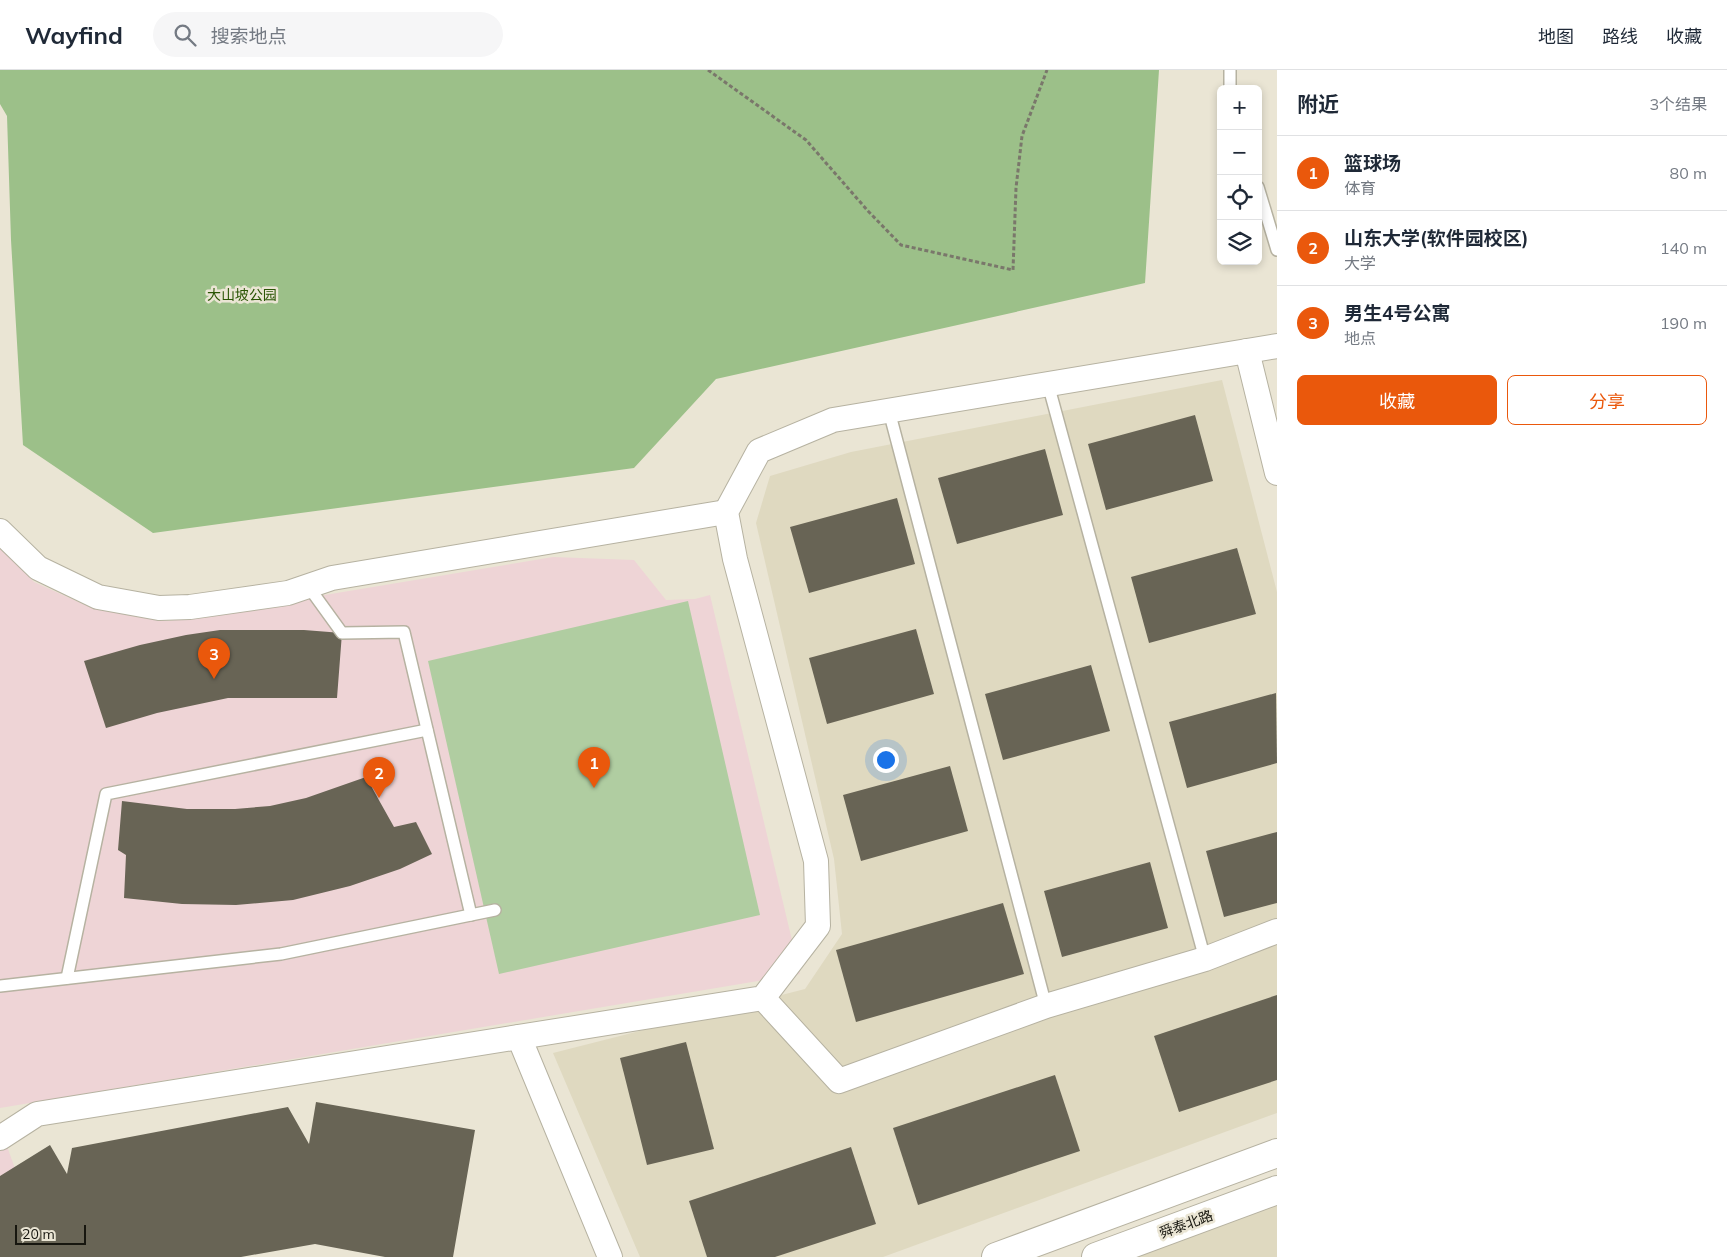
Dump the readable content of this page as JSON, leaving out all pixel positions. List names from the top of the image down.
{
  "streets": {
    "main road": ["舜泰北路"]
  },
  "parks": ["大山坡公园"],
  "scale_bar": "20 m",
  "page": {
    "header": "Wayfind",
    "search": "搜索地点",
    "nav": ["地图", "路线", "收藏"],
    "heading": ["附近", "3个结果"],
    "map_buttons": ["+", "−"],
    "list": [
      {
        "mark": "1",
        "name": "篮球场",
        "note": "体育",
        "value": "80 m"
      },
      {
        "mark": "2",
        "name": "山东大学(软件园校区)",
        "note": "大学",
        "value": "140 m"
      },
      {
        "mark": "3",
        "name": "男生4号公寓",
        "note": "地点",
        "value": "190 m"
      }
    ],
    "buttons": ["收藏", "分享"],
    "pins": ["3", "1", "2"],
    "scale": "20 m"
  }
}
